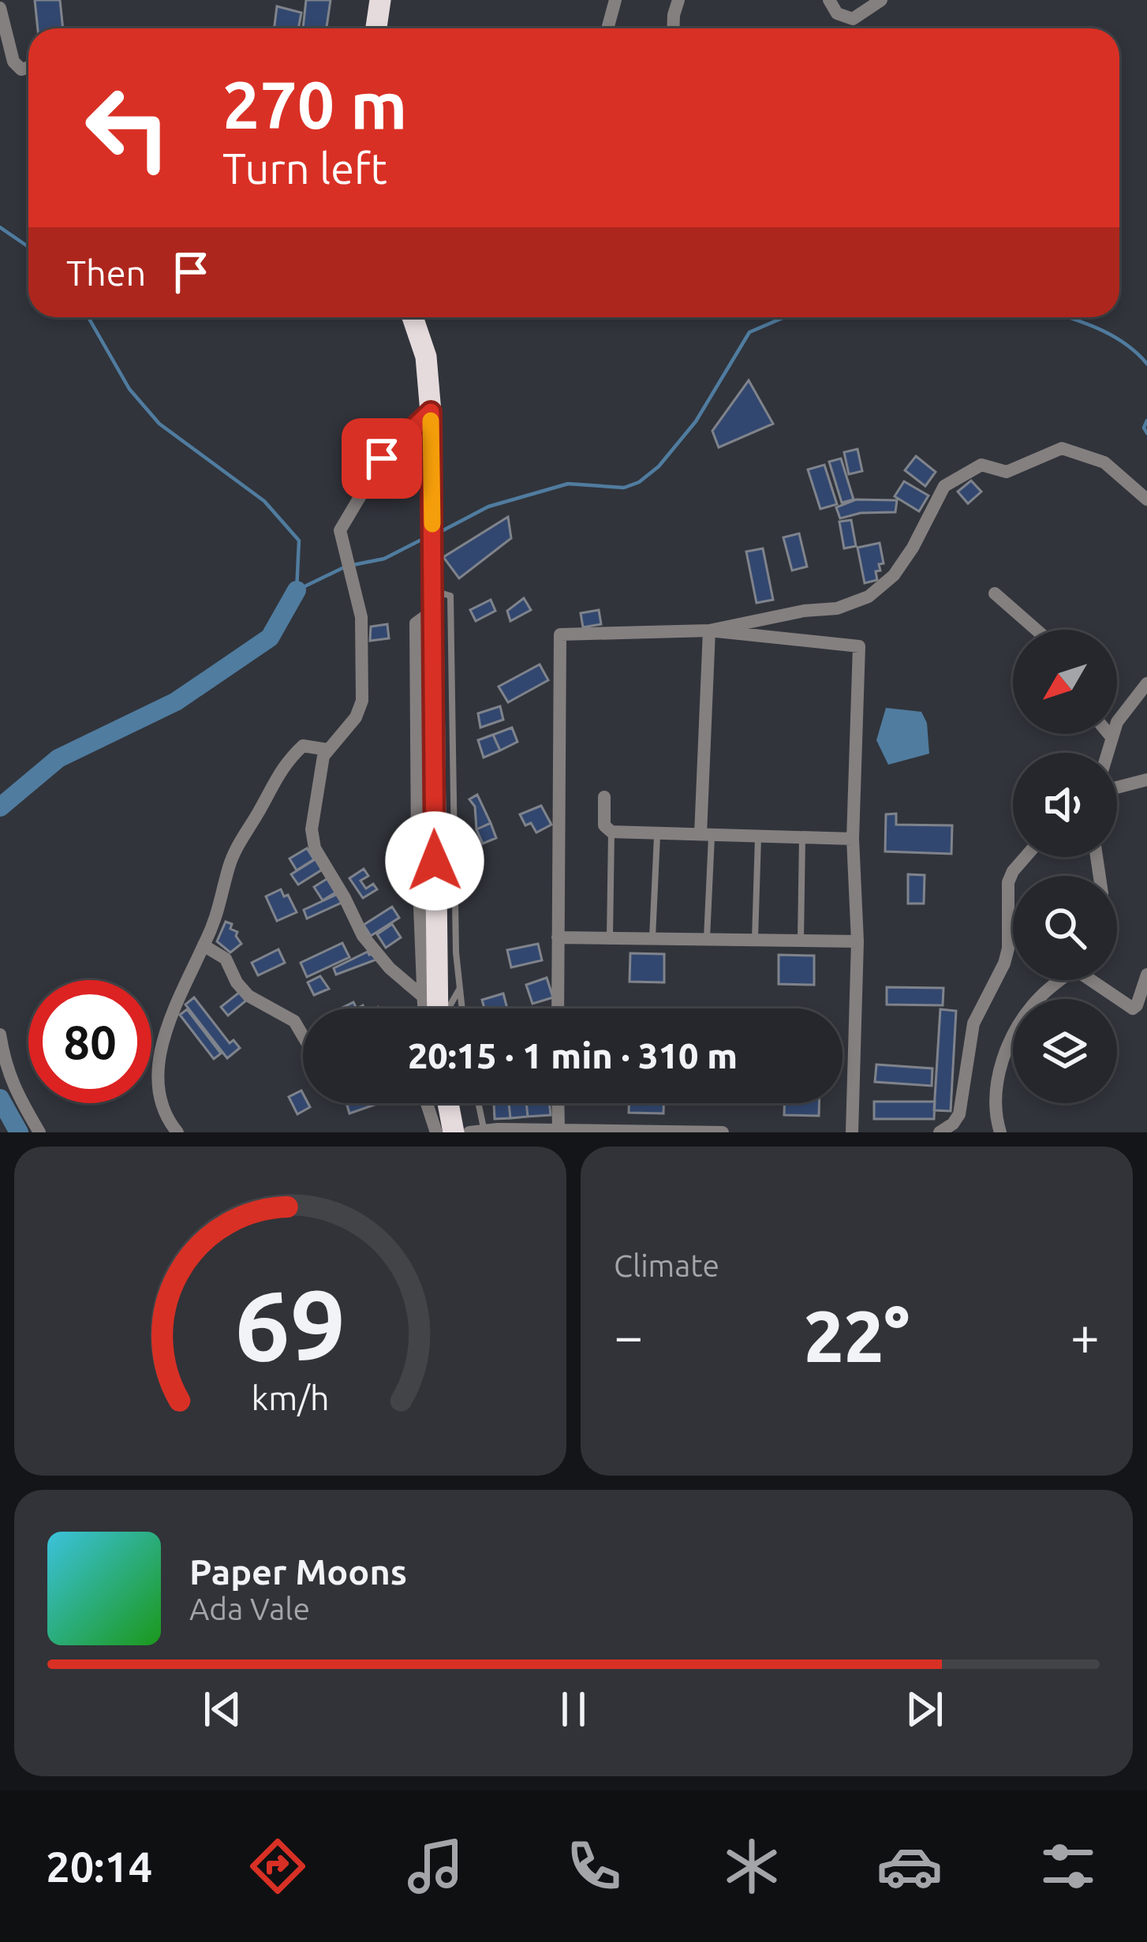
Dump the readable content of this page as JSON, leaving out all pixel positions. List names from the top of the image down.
{
  "north": "bottom left",
  "page": {
    "turn": ["270 m", "Turn left"],
    "then": "Then",
    "limit": "80",
    "trip": "20:15 · 1 min · 310 m",
    "tile": "Climate",
    "heat": ["−", "22°", "+"],
    "song": ["Paper Moons", "Ada Vale"],
    "tabs": "20:14",
    "gauge": ["69", "km/h"]
  }
}
